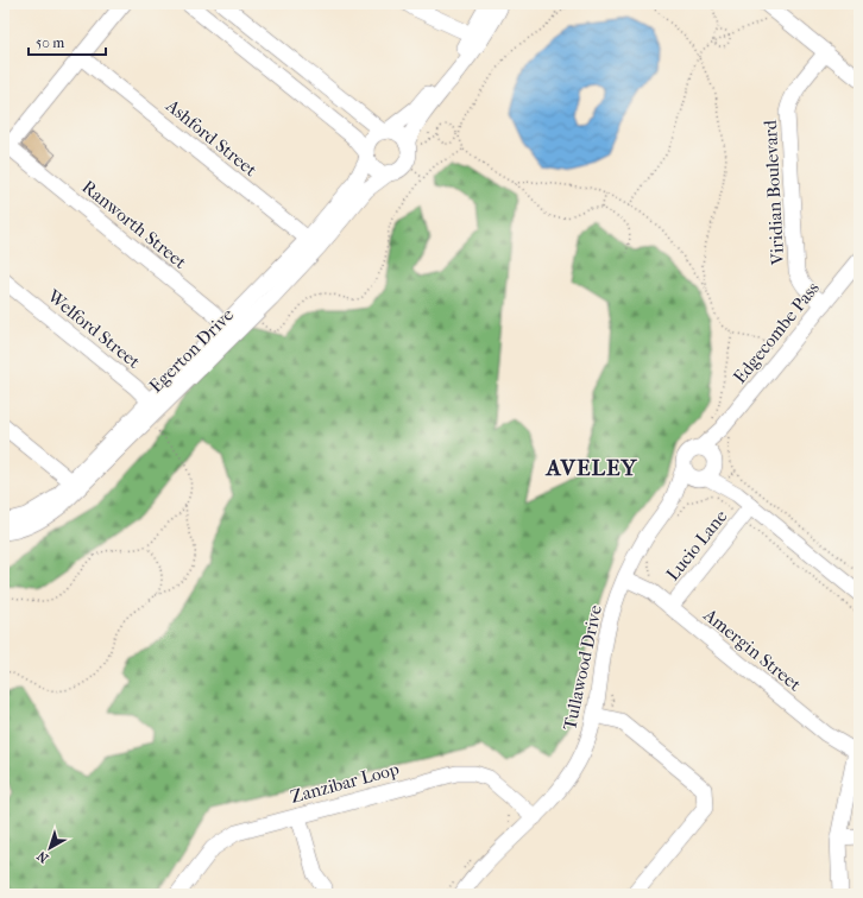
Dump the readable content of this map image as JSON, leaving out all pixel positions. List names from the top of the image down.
{
  "streets": {
    "street": [
      "Ashford Street",
      "Viridian Boulevard",
      "Ranworth Street",
      "Welford Street",
      "Edgecombe Pass",
      "Egerton Drive",
      "Lucio Lane",
      "Amergin Street",
      "Tullawood Drive",
      "Zanzibar Loop"
    ]
  },
  "crossings": [
    ["Ashford Street", "Egerton Drive"],
    ["Viridian Boulevard", "Edgecombe Pass"],
    ["Ranworth Street", "Egerton Drive"],
    ["Welford Street", "Egerton Drive"],
    ["Edgecombe Pass", "Tullawood Drive"],
    ["Lucio Lane", "Amergin Street"],
    ["Amergin Street", "Tullawood Drive"],
    ["Tullawood Drive", "Zanzibar Loop"]
  ],
  "districts": ["AVELEY"],
  "scale_bar": "50 m",
  "north": "bottom left"
}
